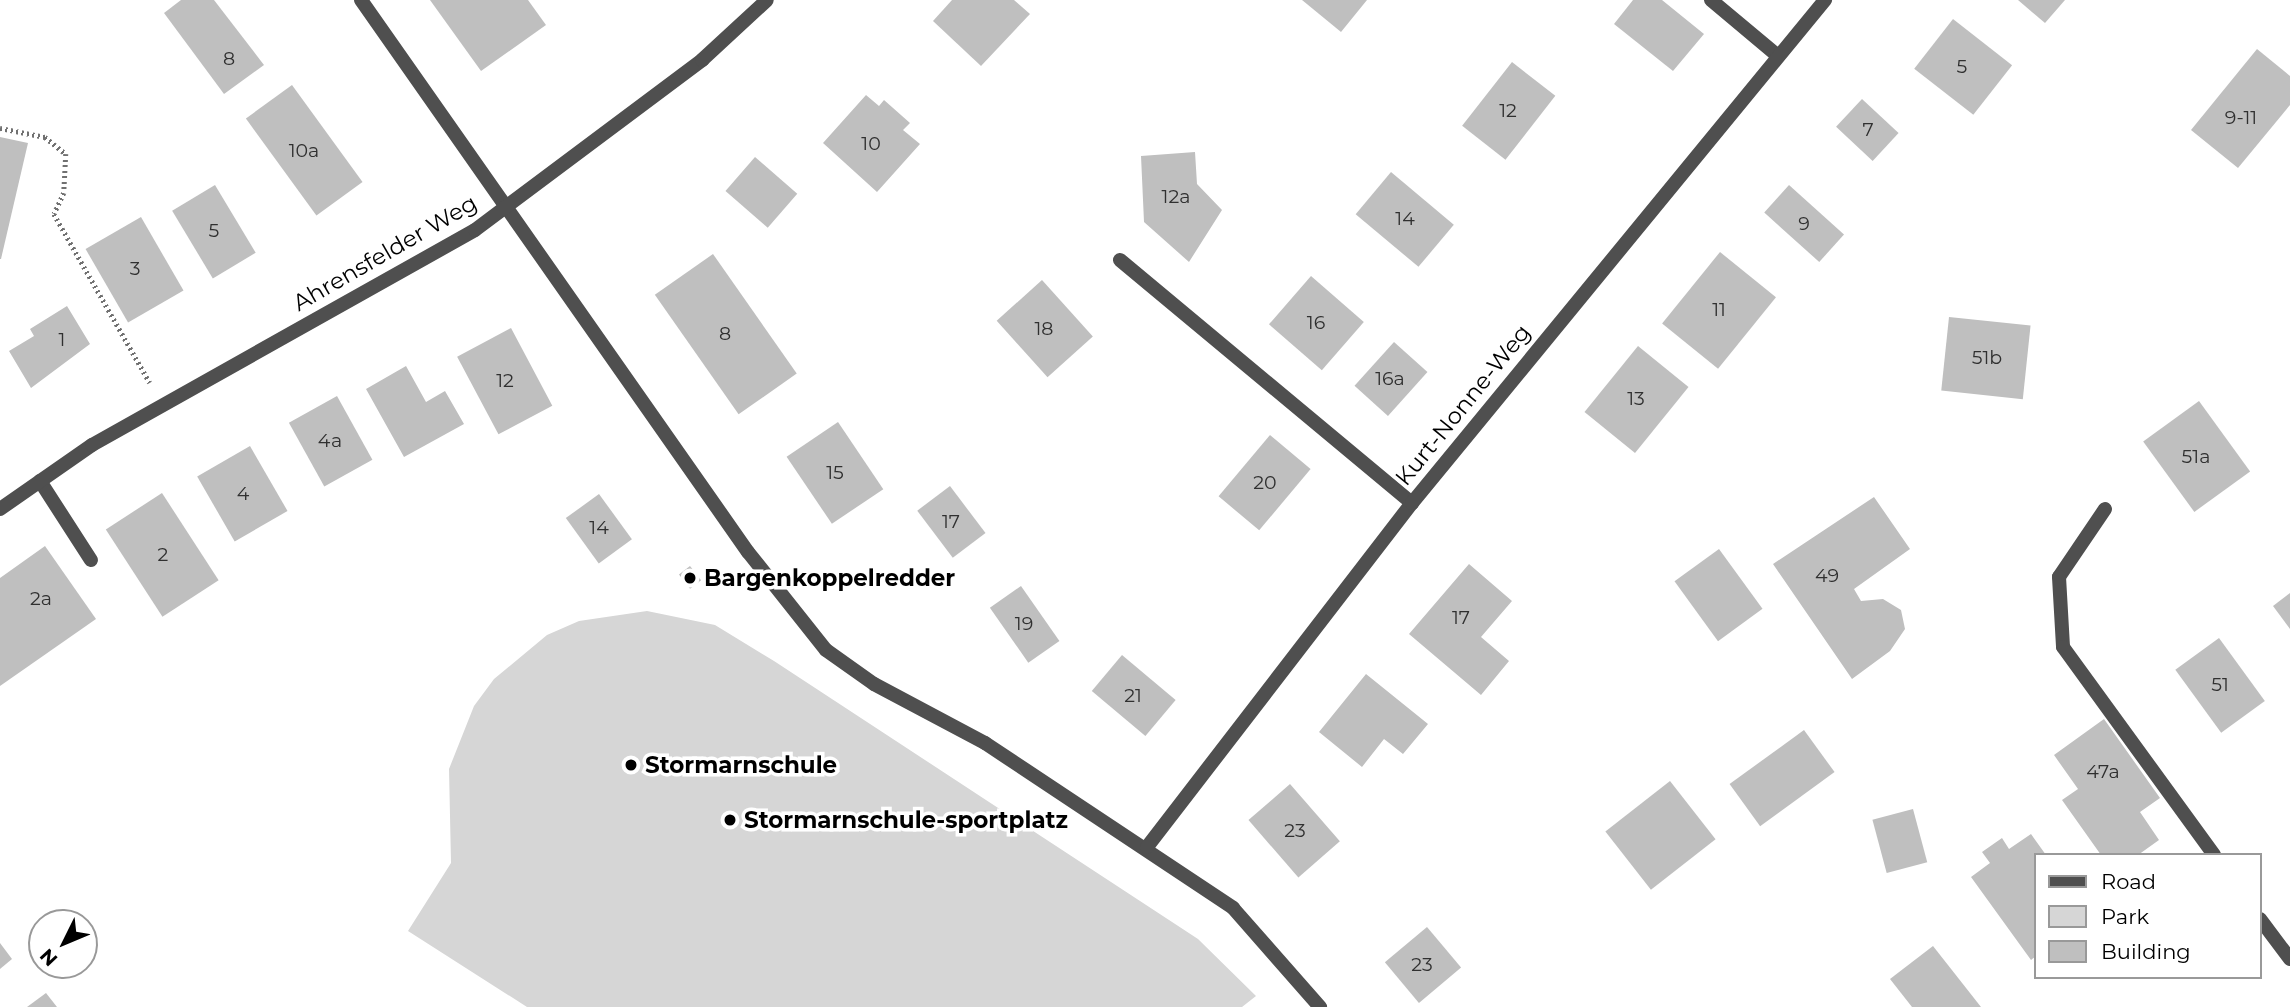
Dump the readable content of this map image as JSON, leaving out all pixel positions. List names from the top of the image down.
{
  "streets": {
    "street": ["Ahrensfelder Weg", "Kurt-Nonne-Weg"]
  },
  "places": ["Bargenkoppelredder", "Stormarnschule", "Stormarnschule-sportplatz"],
  "house_numbers": [
    "8",
    "5",
    "12",
    "9-11",
    "7",
    "10",
    "10a",
    "12a",
    "14",
    "9",
    "5",
    "3",
    "11",
    "16",
    "18",
    "8",
    "1",
    "51b",
    "16a",
    "12",
    "13",
    "4a",
    "51a",
    "15",
    "20",
    "4",
    "17",
    "14",
    "2",
    "49",
    "2a",
    "17",
    "19",
    "51",
    "21",
    "47a",
    "23",
    "23"
  ],
  "legend": ["Road", "Park", "Building"],
  "north": "bottom left"
}
